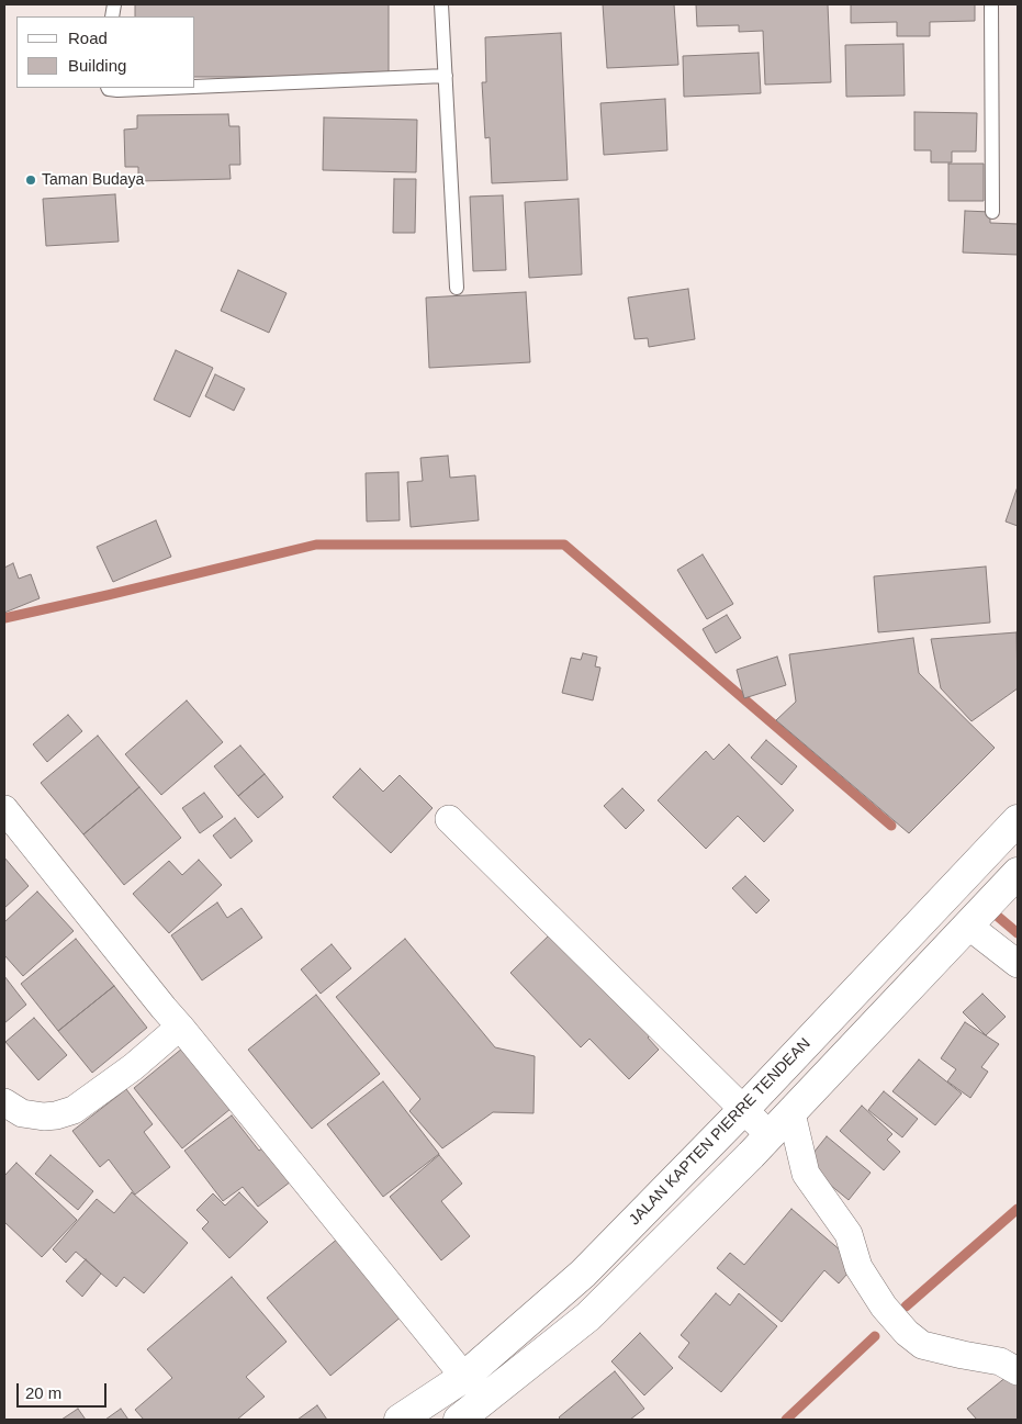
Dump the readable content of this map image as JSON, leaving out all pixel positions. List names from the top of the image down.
{
  "streets": {
    "main road": ["JALAN KAPTEN PIERRE TENDEAN"]
  },
  "places": ["Taman Budaya"],
  "legend": ["Road", "Building"],
  "scale_bar": "20 m"
}
